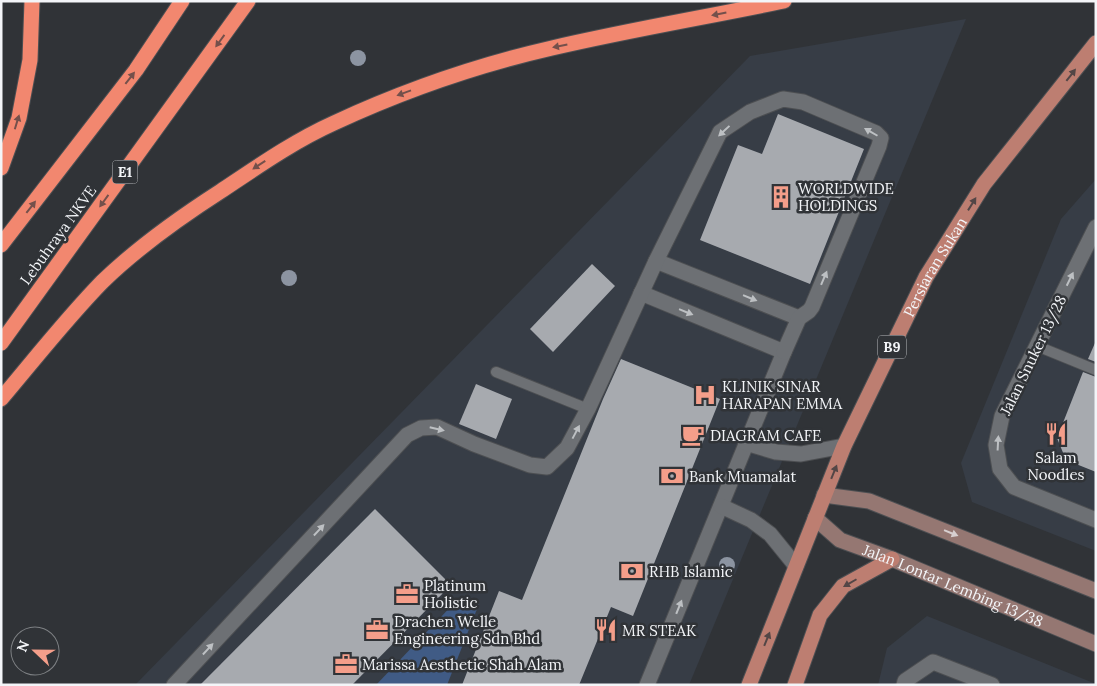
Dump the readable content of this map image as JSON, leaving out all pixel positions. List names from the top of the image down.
{
  "streets": {
    "highway": ["E1", "Lebuhraya NKVE"],
    "main road": ["Persiaran Sukan", "B9"],
    "street": ["Jalan Snuker 13/28", "Jalan Lontar Lembing 13/38"]
  },
  "crossings": [
    ["Persiaran Sukan", "Jalan Lontar Lembing 13/38"]
  ],
  "one_way": ["Persiaran Sukan"],
  "places": {
    "building": ["WORLDWIDE HOLDINGS"],
    "hospital": ["KLINIK SINAR HARAPAN EMMA"],
    "restaurant": ["Salam Noodles", "MR STEAK"],
    "cafe": ["DIAGRAM CAFE"],
    "bank": ["Bank Muamalat", "RHB Islamic"],
    "office": ["Platinum Holistic", "Drachen Welle Engineering Sdn Bhd", "Marissa Aesthetic Shah Alam"]
  },
  "north": "left"
}
